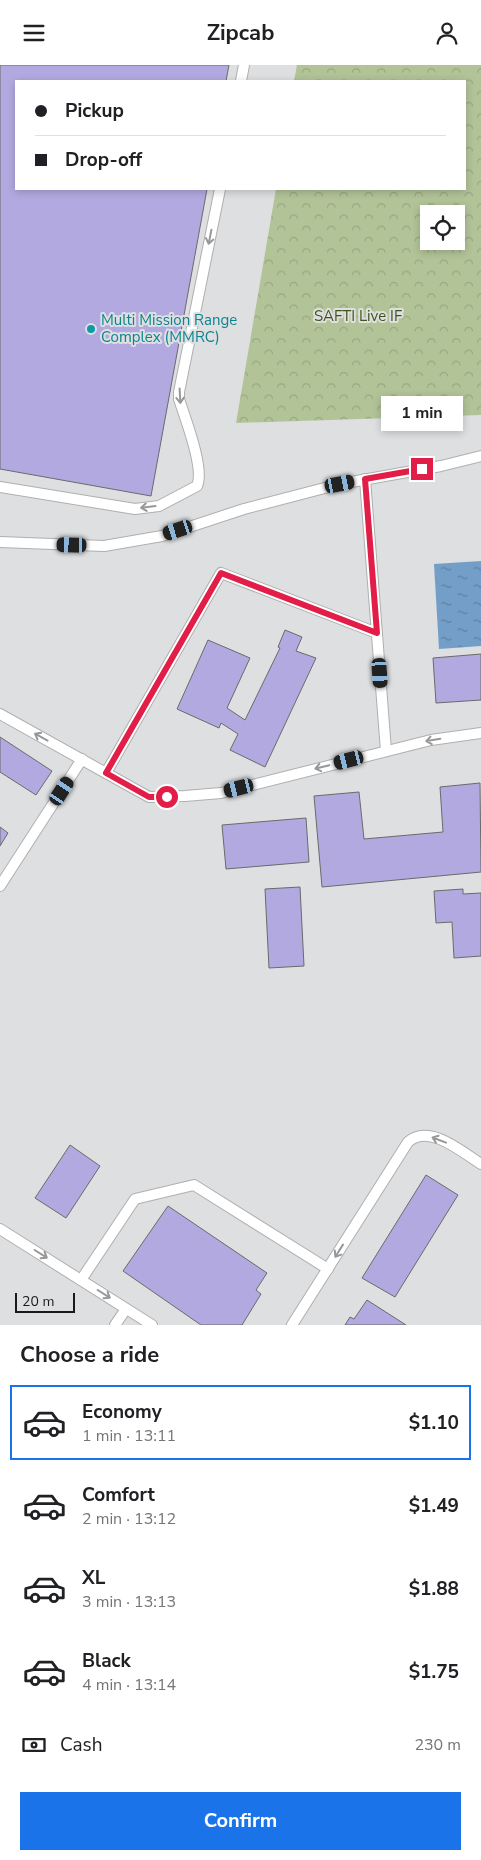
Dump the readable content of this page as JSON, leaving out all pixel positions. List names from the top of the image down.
{
  "parks": ["SAFTI Live IF"],
  "places": ["Multi Mission Range Complex (MMRC)"],
  "scale_bar": "20 m",
  "page": {
    "header": "Zipcab",
    "banner": ["Pickup", "Drop-off"],
    "bubble": "1 min",
    "scale": "20 m",
    "heading": "Choose a ride",
    "list": [
      {
        "name": "Economy",
        "note": "1 min · 13:11",
        "value": "$1.10"
      },
      {
        "name": "Comfort",
        "note": "2 min · 13:12",
        "value": "$1.49"
      },
      {
        "name": "XL",
        "note": "3 min · 13:13",
        "value": "$1.88"
      },
      {
        "name": "Black",
        "note": "4 min · 13:14",
        "value": "$1.75"
      }
    ],
    "pay": ["Cash", "230 m"],
    "buttons": "Confirm"
  }
}
